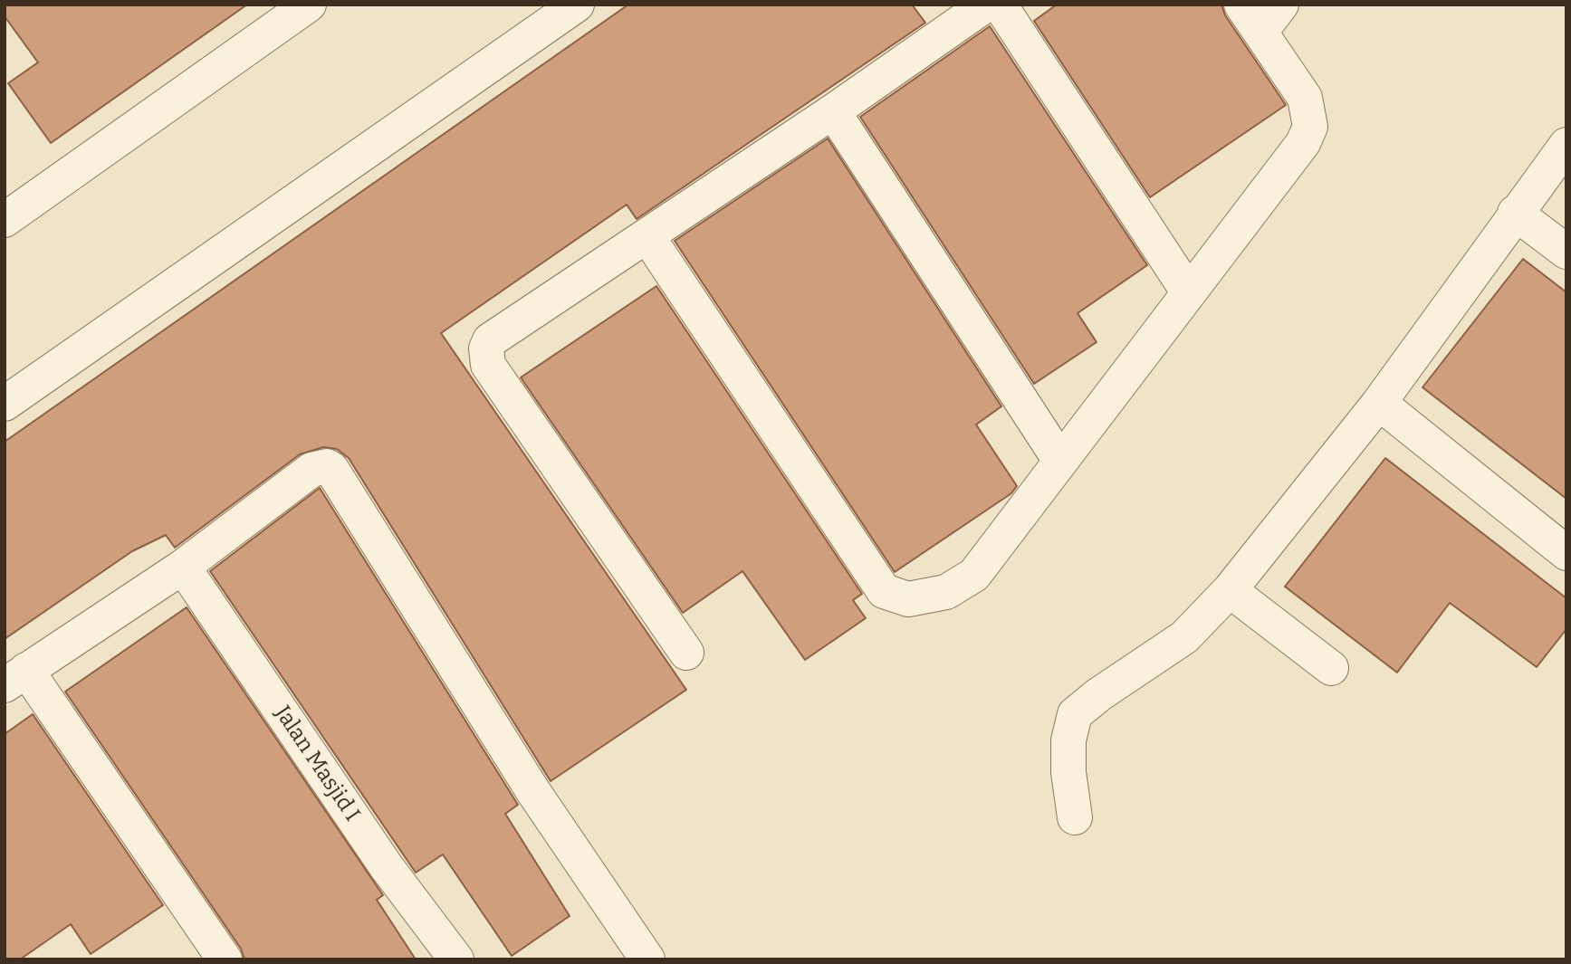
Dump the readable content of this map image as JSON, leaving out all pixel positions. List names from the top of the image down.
{
  "streets": {
    "street": ["Jalan Masjid I"]
  }
}
